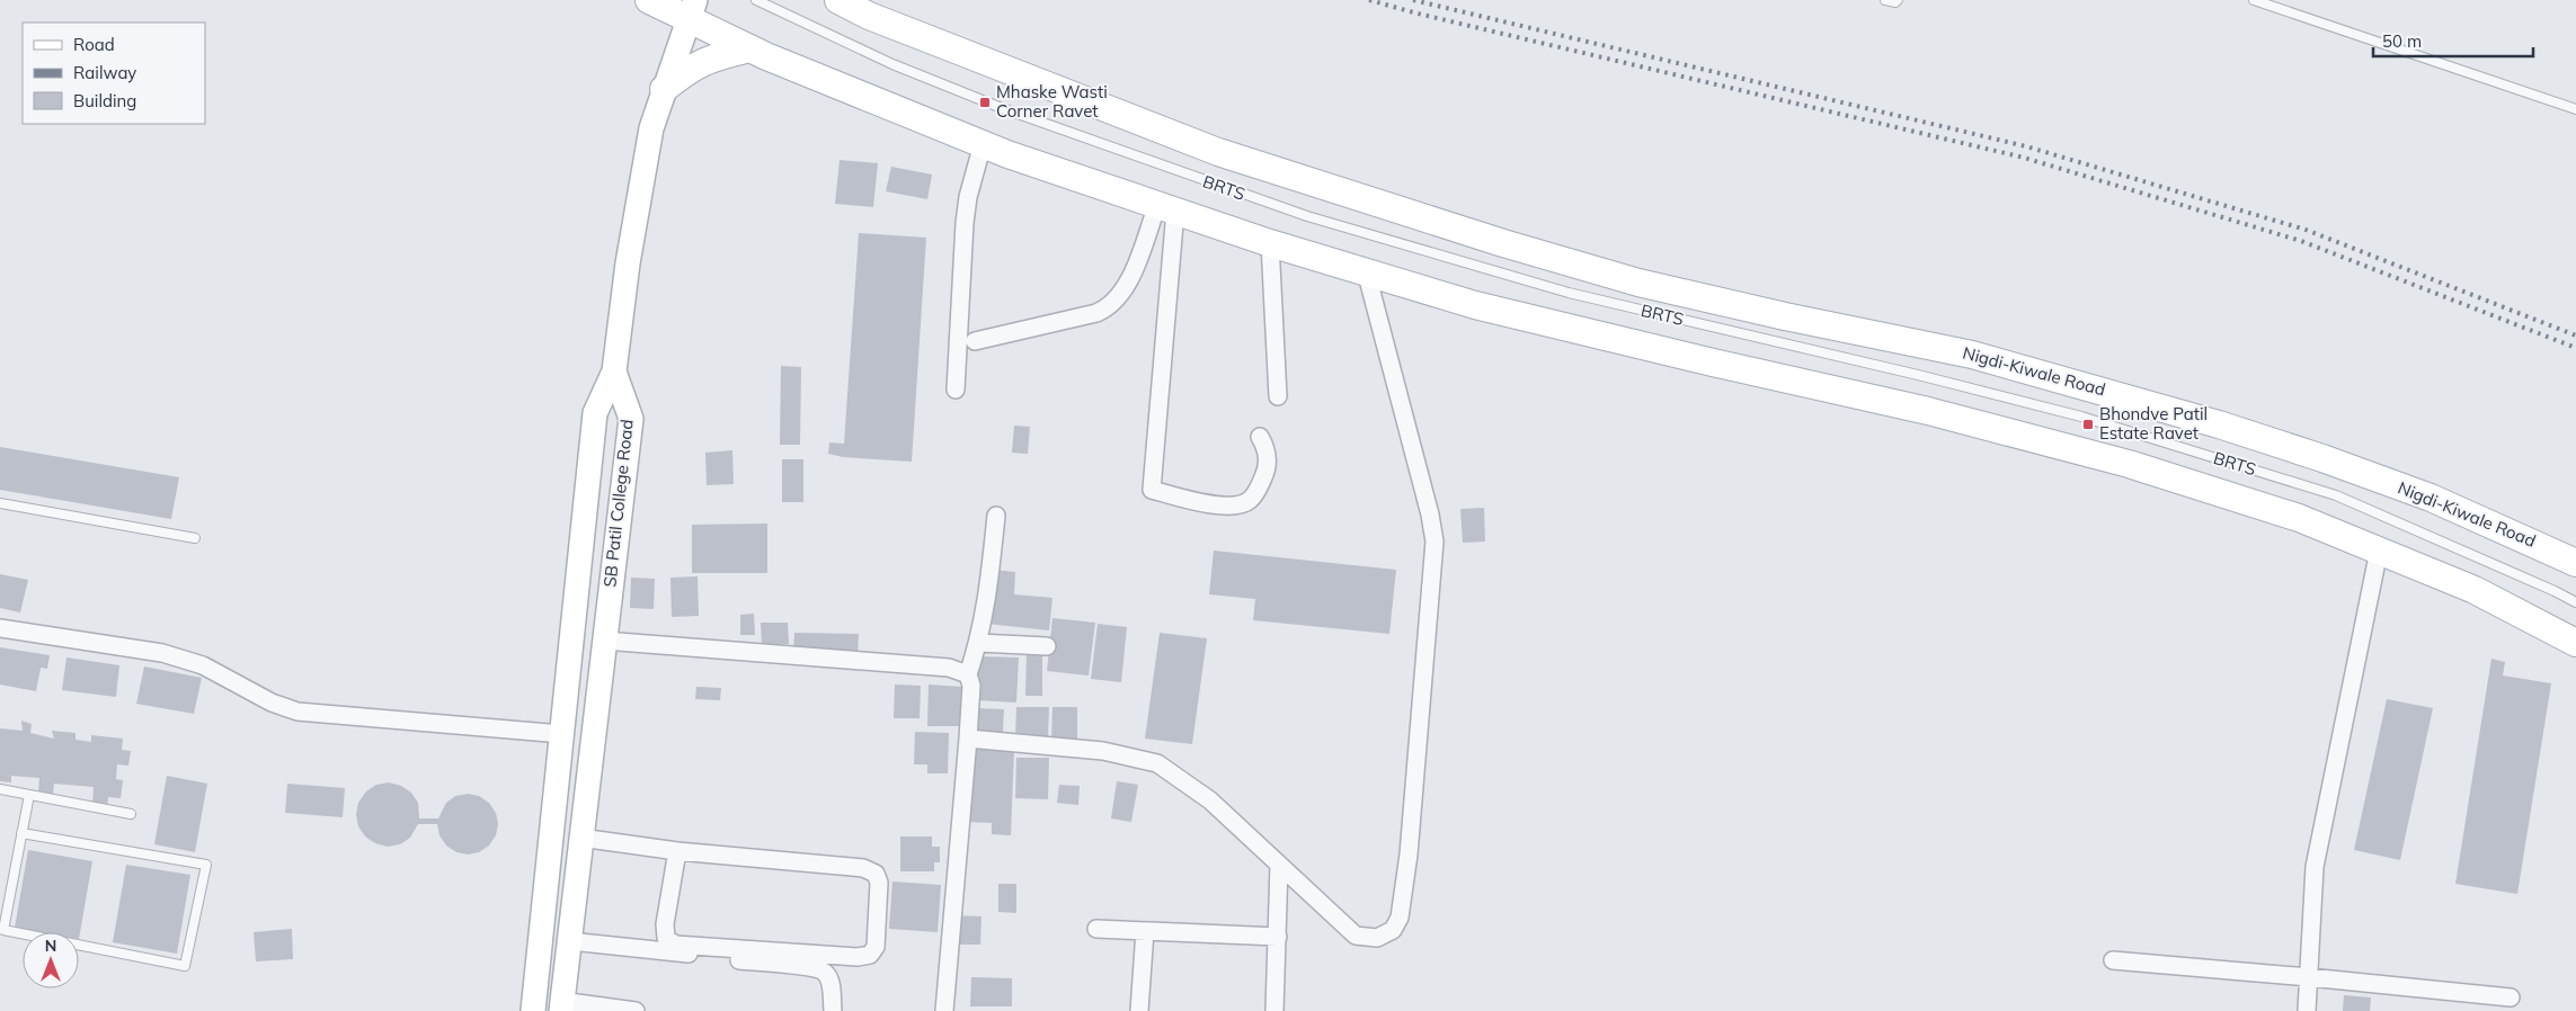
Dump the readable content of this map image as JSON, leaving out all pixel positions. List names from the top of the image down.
{
  "streets": {
    "main road": ["Nigdi-Kiwale Road"],
    "street": ["SB Patil College Road"],
    "lane": ["BRTS"]
  },
  "places": {
    "transit": ["Mhaske Wasti Corner Ravet", "Bhondve Patil Estate Ravet"]
  },
  "legend": ["Road", "Railway", "Building"],
  "scale_bar": "50 m",
  "north": "top"
}
